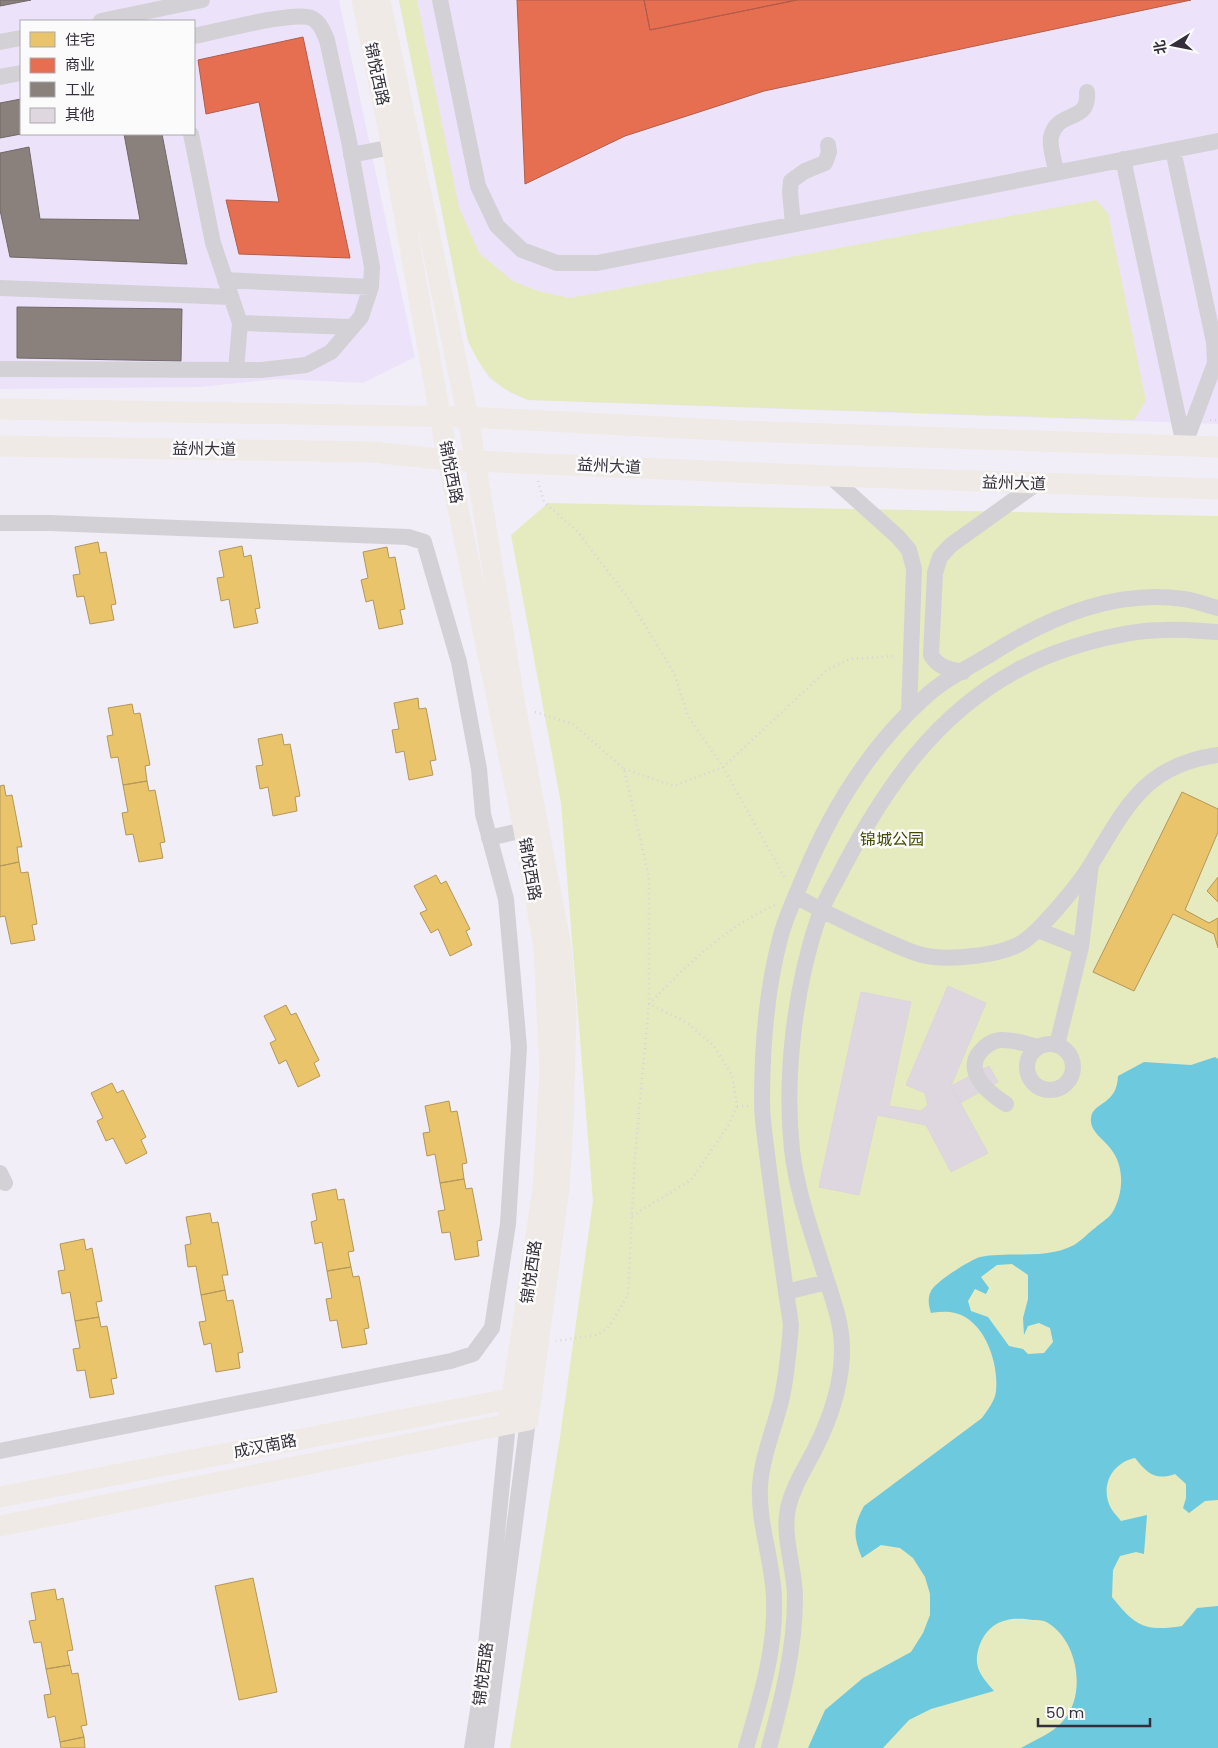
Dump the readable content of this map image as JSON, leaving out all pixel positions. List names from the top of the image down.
{
  "streets": {
    "main road": ["锦悦西路", "益州大道", "成汉南路"]
  },
  "crossings": [
    ["锦悦西路", "益州大道"],
    ["锦悦西路", "成汉南路"]
  ],
  "parks": ["锦城公园"],
  "legend": [
    "住宅",
    "商业",
    "工业",
    "其他"
  ],
  "scale_bar": "50 m",
  "north": "left"
}
